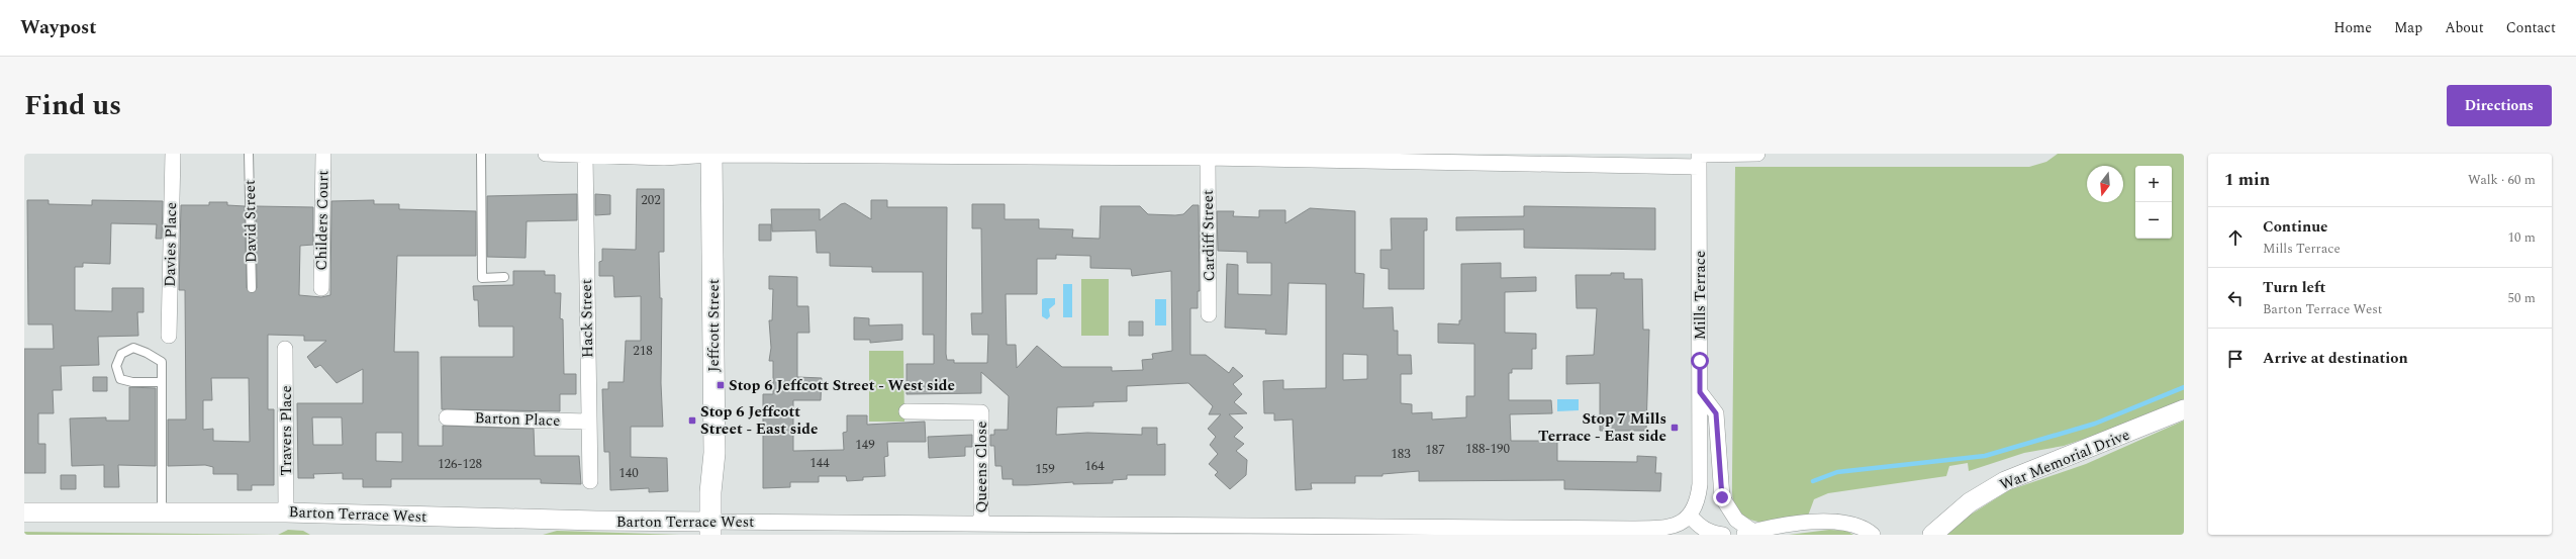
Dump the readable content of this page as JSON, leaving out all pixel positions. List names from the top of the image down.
{
  "streets": {
    "main road": ["Jeffcott Street"],
    "street": [
      "Childers Court",
      "Cardiff Street",
      "Davies Place",
      "Mills Terrace",
      "Hack Street",
      "Barton Place",
      "Travers Place",
      "War Memorial Drive",
      "Queens Close",
      "Barton Terrace West"
    ],
    "lane": ["David Street"]
  },
  "crossings": [
    ["Mills Terrace", "Barton Terrace West"],
    ["Hack Street", "Barton Place"],
    ["Jeffcott Street", "Barton Terrace West"],
    ["Travers Place", "Barton Terrace West"],
    ["Queens Close", "Barton Terrace West"]
  ],
  "places": {
    "transit": ["Stop 6 Jeffcott Street - West side", "Stop 6 Jeffcott Street - East side", "Stop 7 Mills Terrace - East side"]
  },
  "house_numbers": [
    "202",
    "218",
    "149",
    "188-190",
    "187",
    "183",
    "144",
    "126-128",
    "164",
    "159",
    "140"
  ],
  "north": "bottom",
  "page": {
    "header": "Waypost",
    "nav": [
      "Home",
      "Map",
      "About",
      "Contact"
    ],
    "title": "Find us",
    "buttons": "Directions",
    "heading": ["1 min", "Walk · 60 m"],
    "map_buttons": ["+", "−"],
    "list": [
      ["Continue", "Mills Terrace", "10 m"],
      ["Turn left", "Barton Terrace West", "50 m"],
      "Arrive at destination"
    ]
  }
}
